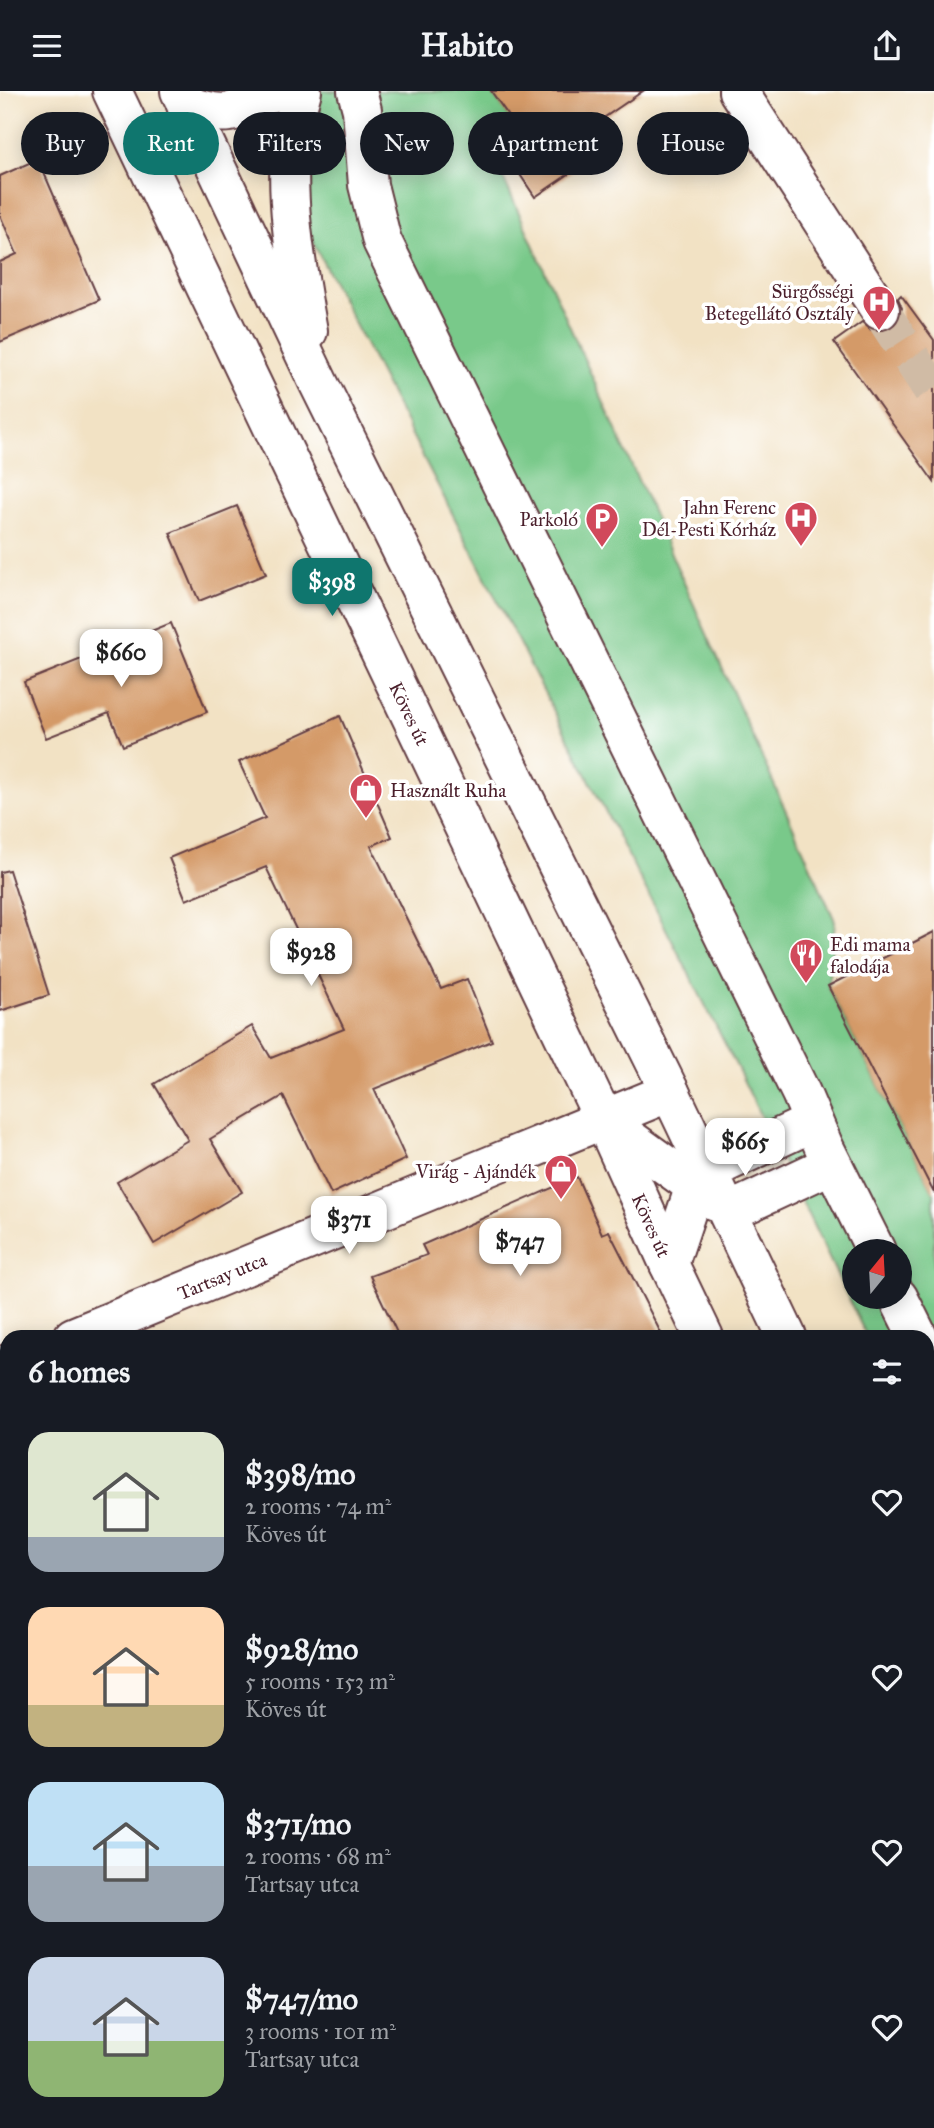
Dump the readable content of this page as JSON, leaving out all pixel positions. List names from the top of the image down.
{
  "streets": {
    "street": ["Köves út", "Tartsay utca"]
  },
  "crossings": [
    ["Köves út", "Tartsay utca"]
  ],
  "places": {
    "hospital": ["Sürgősségi Betegellátó Osztály", "Jahn Ferenc Dél-Pesti Kórház"],
    "parking": ["Parkoló"],
    "shop": ["Használt Ruha", "Virág - Ajándék"],
    "restaurant": ["Edi mama falodája"]
  },
  "north": "top",
  "page": {
    "header": "Habito",
    "chip": [
      "Buy",
      "Rent",
      "Filters",
      "New",
      "Apartment",
      "House"
    ],
    "price": [
      "$398",
      "$660",
      "$928",
      "$665",
      "$371",
      "$747"
    ],
    "heading": "6 homes",
    "list": [
      {
        "name": "$398/mo",
        "note": "2 rooms · 74 m² · Köves út"
      },
      {
        "name": "$928/mo",
        "note": "5 rooms · 153 m² · Köves út"
      },
      {
        "name": "$371/mo",
        "note": "2 rooms · 68 m² · Tartsay utca"
      },
      {
        "name": "$747/mo",
        "note": "3 rooms · 101 m² · Tartsay utca"
      }
    ]
  }
}
